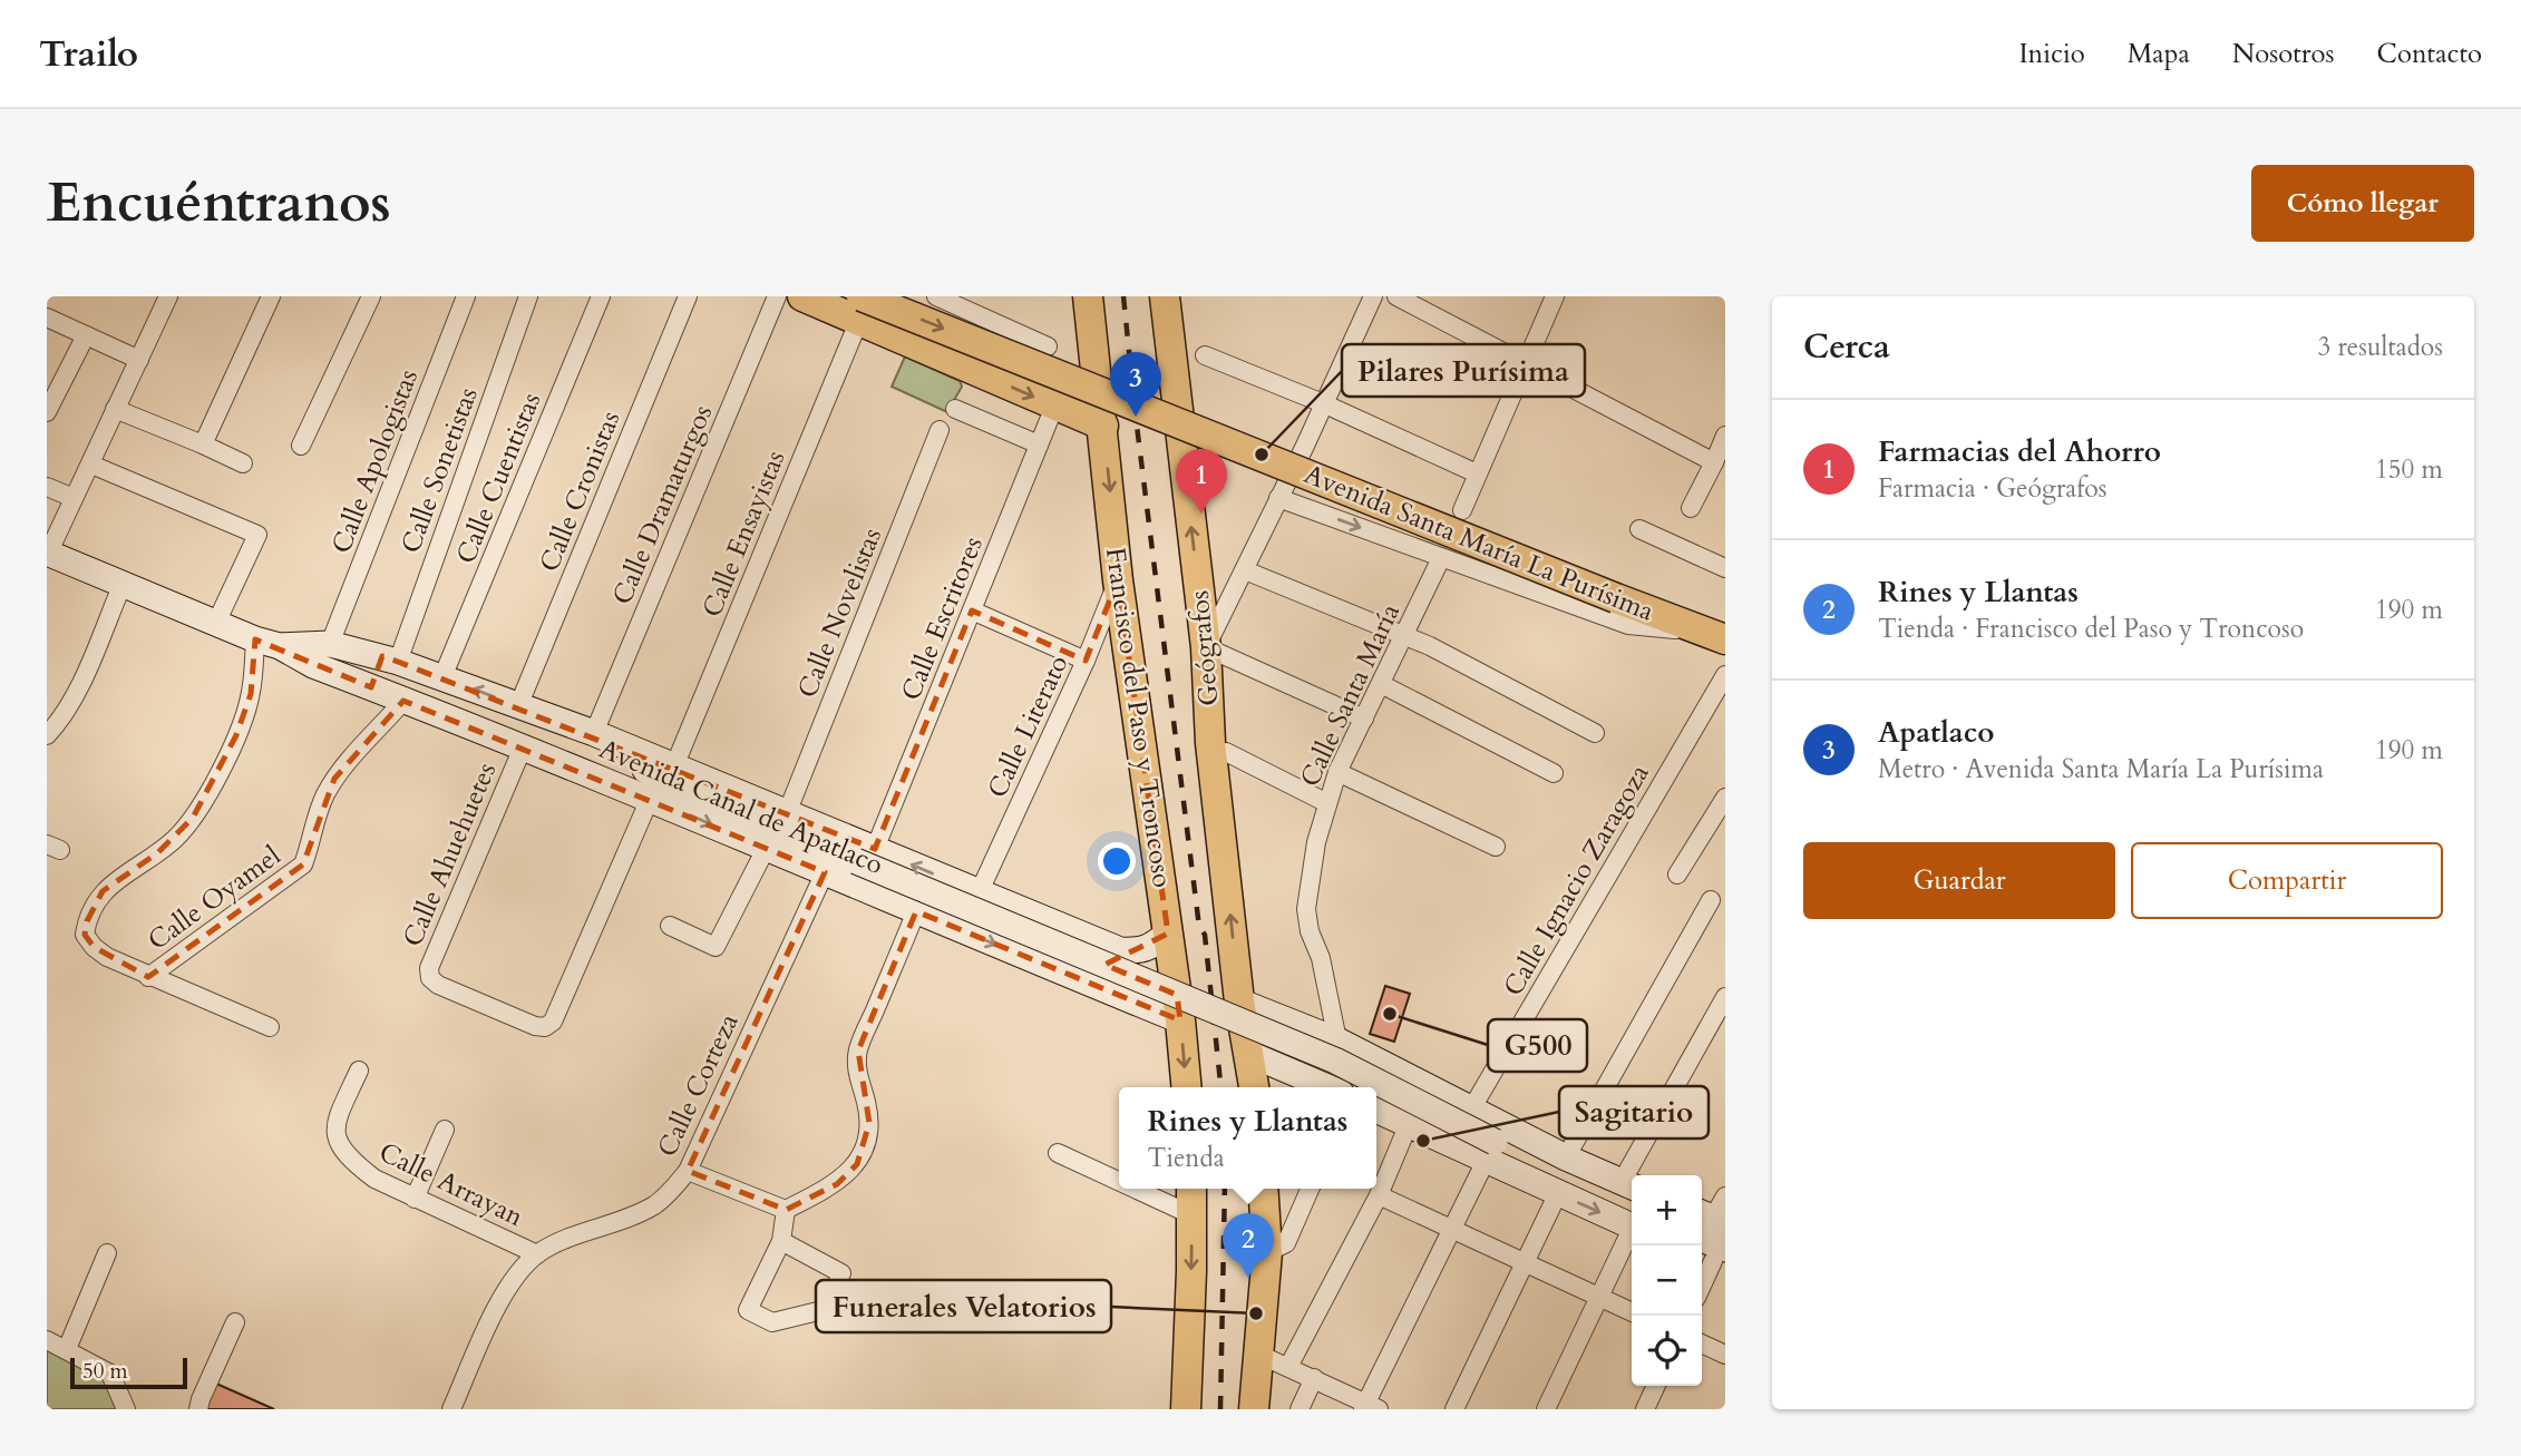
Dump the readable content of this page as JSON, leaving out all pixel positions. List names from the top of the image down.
{
  "streets": {
    "main road": ["Avenida Santa María La Purísima", "Geógrafos", "Francisco del Paso y Troncoso"],
    "street": [
      "Calle Apologistas",
      "Calle Sonetistas",
      "Calle Cuentistas",
      "Calle Cronistas",
      "Calle Dramaturgos",
      "Calle Ensayistas",
      "Calle Novelistas",
      "Calle Escritores",
      "Calle Santa María",
      "Calle Literato",
      "Avenida Canal de Apatlaco",
      "Calle Ahuehuetes",
      "Calle Ignacio Zaragoza",
      "Calle Oyamel",
      "Calle Corteza",
      "Calle Arrayan"
    ]
  },
  "crossings": [
    ["Calle Apologistas", "Avenida Canal de Apatlaco"],
    ["Calle Sonetistas", "Avenida Canal de Apatlaco"],
    ["Calle Cuentistas", "Avenida Canal de Apatlaco"],
    ["Calle Cronistas", "Avenida Canal de Apatlaco"],
    ["Calle Dramaturgos", "Avenida Canal de Apatlaco"],
    ["Calle Ensayistas", "Avenida Santa María La Purísima"],
    ["Calle Ensayistas", "Avenida Canal de Apatlaco"],
    ["Avenida Santa María La Purísima", "Calle Santa María"],
    ["Calle Novelistas", "Avenida Canal de Apatlaco"],
    ["Calle Escritores", "Avenida Canal de Apatlaco"],
    ["Francisco del Paso y Troncoso", "Calle Literato"],
    ["Francisco del Paso y Troncoso", "Avenida Canal de Apatlaco"],
    ["Calle Literato", "Avenida Canal de Apatlaco"],
    ["Avenida Canal de Apatlaco", "Calle Ahuehuetes"],
    ["Avenida Canal de Apatlaco", "Calle Oyamel"],
    ["Avenida Canal de Apatlaco", "Calle Corteza"],
    ["Calle Corteza", "Calle Arrayan"]
  ],
  "one_way": ["Avenida Santa María La Purísima", "Geógrafos"],
  "places": [
    "Pilares Purísima",
    "G500",
    "Sagitario",
    "Funerales Velatorios"
  ],
  "scale_bar": "50 m",
  "page": {
    "header": "Trailo",
    "nav": [
      "Inicio",
      "Mapa",
      "Nosotros",
      "Contacto"
    ],
    "buttons": [
      "Cómo llegar",
      ["Guardar", "Compartir"]
    ],
    "title": "Encuéntranos",
    "heading": ["Cerca", "3 resultados"],
    "pins": ["3", "1", "2"],
    "list": [
      {
        "mark": "1",
        "name": "Farmacias del Ahorro",
        "note": "Farmacia · Geógrafos",
        "value": "150 m"
      },
      {
        "mark": "2",
        "name": "Rines y Llantas",
        "note": "Tienda · Francisco del Paso y Troncoso",
        "value": "190 m"
      },
      {
        "mark": "3",
        "name": "Apatlaco",
        "note": "Metro · Avenida Santa María La Purísima",
        "value": "190 m"
      }
    ],
    "popup": ["Rines y Llantas", "Tienda"],
    "map_buttons": ["+", "−"],
    "scale": "50 m"
  }
}
